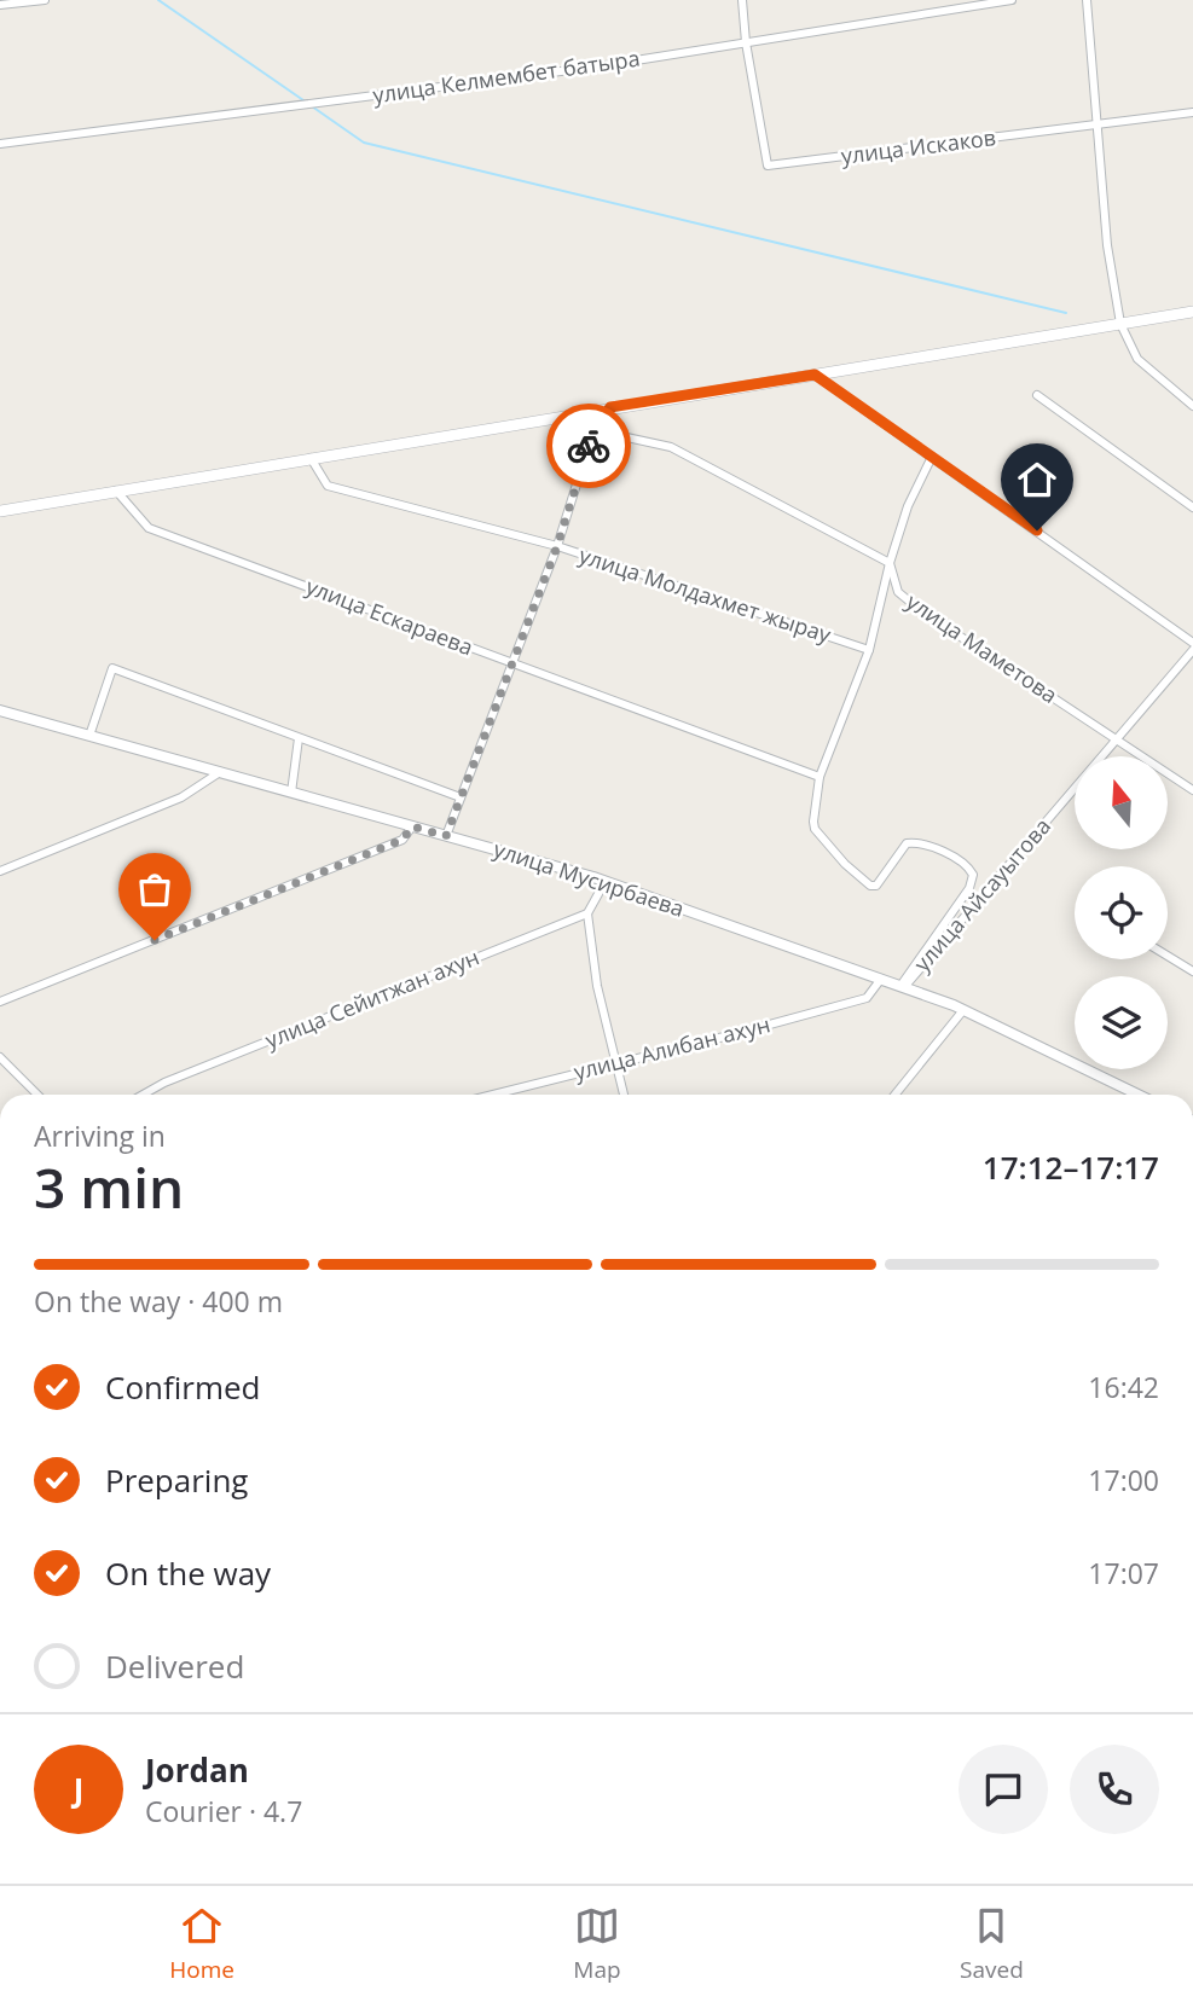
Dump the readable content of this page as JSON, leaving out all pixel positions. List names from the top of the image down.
{
  "streets": {
    "street": [
      "улица Келмембет батыра",
      "улица Искаков",
      "улица Молдахмет жырау",
      "улица Ескараева",
      "улица Маметова",
      "улица Мусирбаева",
      "улица Айсауытова",
      "улица Сейитжан ахун",
      "улица Алибан ахун"
    ]
  },
  "crossings": [
    ["улица Келмембет батыра", "улица Искаков"],
    ["улица Маметова", "улица Айсауытова"],
    ["улица Мусирбаева", "улица Айсауытова"],
    ["улица Мусирбаева", "улица Алибан ахун"]
  ],
  "north": "top",
  "page": {
    "heading": ["3 min", "Arriving in", "17:12–17:17"],
    "panel": ["Jordan", "Courier · 4.7"],
    "bar": "On the way · 400 m",
    "list": [
      ["Confirmed", "16:42"],
      ["Preparing", "17:00"],
      ["On the way", "17:07"],
      "Delivered"
    ],
    "round": "J",
    "tabs": ["Home", "Map", "Saved"]
  }
}
